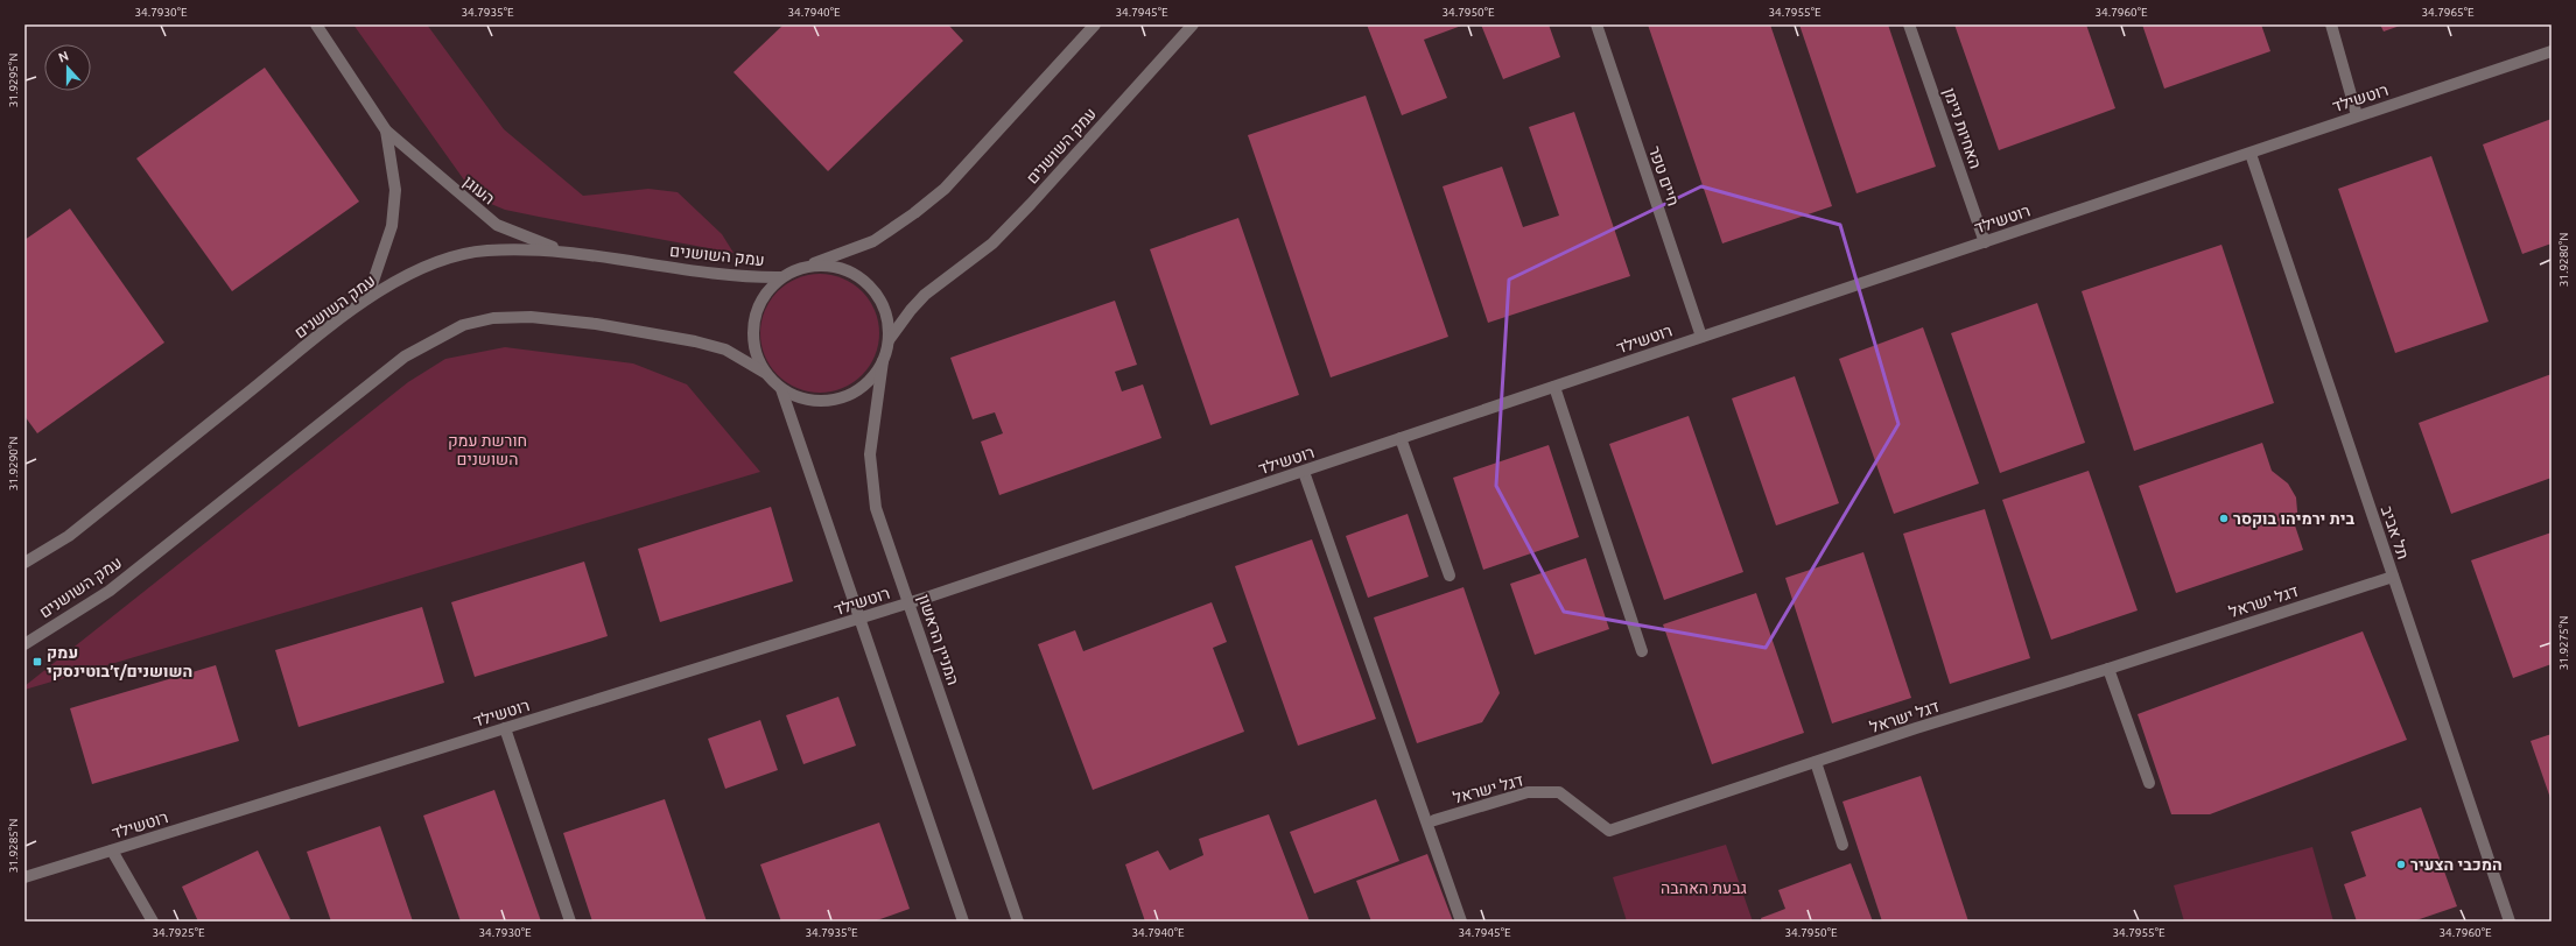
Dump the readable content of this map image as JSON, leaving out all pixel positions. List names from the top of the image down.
{
  "streets": {
    "street": [
      "רוטשילד",
      "האחיות ניימן",
      "עמק השושנים",
      "חיים טפר",
      "העוגן",
      "תל אביב",
      "דגל ישראל",
      "המניין הראשון"
    ]
  },
  "crossings": [
    ["רוטשילד", "האחיות ניימן"],
    ["רוטשילד", "חיים טפר"],
    ["רוטשילד", "תל אביב"],
    ["רוטשילד", "המניין הראשון"],
    ["עמק השושנים", "העוגן"],
    ["עמק השושנים", "המניין הראשון"],
    ["תל אביב", "דגל ישראל"]
  ],
  "parks": ["חורשת עמק השושנים", "גבעת האהבה"],
  "places": {
    "other": ["בית ירמיהו בוקסר", "המכבי הצעיר"],
    "transit": ["עמק השושנים/ז׳בוטינסקי"]
  },
  "north": "top",
  "coordinates": [
    "34.7930°E",
    "34.7935°E",
    "34.7940°E",
    "34.7945°E",
    "34.7950°E",
    "34.7955°E",
    "34.7960°E",
    "34.7965°E",
    "31.9295°N",
    "31.9280°N",
    "31.9290°N",
    "31.9275°N",
    "31.9285°N",
    "34.7925°E"
  ]
}
